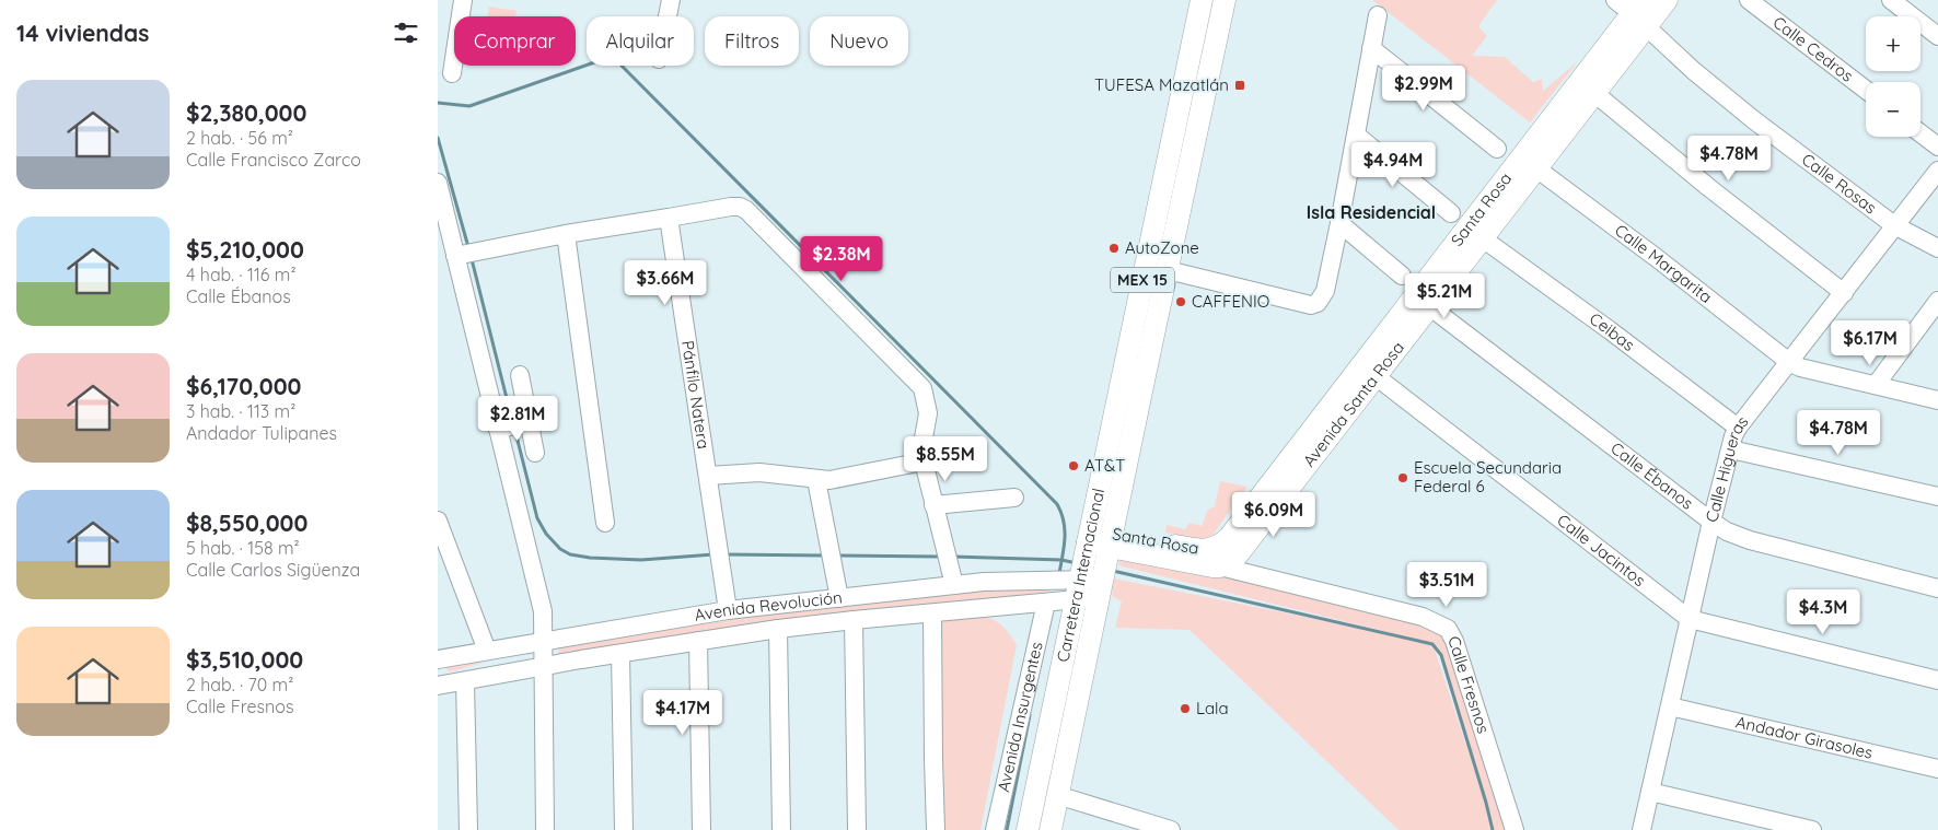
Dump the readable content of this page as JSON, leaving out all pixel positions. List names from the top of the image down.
{
  "streets": {
    "main road": [
      "Santa Rosa",
      "MEX 15",
      "Avenida Santa Rosa",
      "Carretera Internacional"
    ],
    "street": [
      "Calle Cedros",
      "Calle Rosas",
      "Calle Margarita",
      "Ceibas",
      "Pánfilo Natera",
      "Calle Higueras",
      "Calle Ébanos",
      "Calle Jacintos",
      "Avenida Revolución",
      "Calle Fresnos",
      "Avenida Insurgentes",
      "Andador Girasoles"
    ]
  },
  "crossings": [
    ["Calle Rosas", "Santa Rosa"],
    ["Calle Rosas", "Avenida Santa Rosa"],
    ["Calle Rosas", "Calle Higueras"],
    ["Santa Rosa", "Ceibas"],
    ["Santa Rosa", "Avenida Santa Rosa"],
    ["Santa Rosa", "Calle Jacintos"],
    ["Calle Margarita", "Avenida Santa Rosa"],
    ["Calle Margarita", "Calle Higueras"],
    ["Ceibas", "Avenida Santa Rosa"],
    ["Ceibas", "Calle Higueras"],
    ["Pánfilo Natera", "Avenida Revolución"],
    ["Avenida Santa Rosa", "Calle Ébanos"],
    ["Avenida Santa Rosa", "Calle Jacintos"],
    ["Avenida Santa Rosa", "Calle Fresnos"],
    ["Calle Higueras", "Calle Ébanos"],
    ["Calle Higueras", "Calle Jacintos"],
    ["Calle Higueras", "Andador Girasoles"],
    ["Carretera Internacional", "Avenida Revolución"],
    ["Avenida Revolución", "Avenida Insurgentes"]
  ],
  "districts": ["Isla Residencial"],
  "places": {
    "transit": ["TUFESA Mazatlán"],
    "other": [
      "AutoZone",
      "CAFFENIO",
      "AT&T",
      "Escuela Secundaria Federal 6",
      "Lala"
    ]
  },
  "page": {
    "heading": "14 viviendas",
    "map_buttons": ["+", "−"],
    "chip": [
      "Comprar",
      "Alquilar",
      "Filtros",
      "Nuevo"
    ],
    "list": [
      {
        "name": "$2,380,000",
        "note": "2 hab. · 56 m² · Calle Francisco Zarco"
      },
      {
        "name": "$5,210,000",
        "note": "4 hab. · 116 m² · Calle Ébanos"
      },
      {
        "name": "$6,170,000",
        "note": "3 hab. · 113 m² · Andador Tulipanes"
      },
      {
        "name": "$8,550,000",
        "note": "5 hab. · 158 m² · Calle Carlos Sigüenza"
      },
      {
        "name": "$3,510,000",
        "note": "2 hab. · 70 m² · Calle Fresnos"
      }
    ],
    "price": [
      "$2.99M",
      "$4.78M",
      "$4.94M",
      "$2.38M",
      "$3.66M",
      "$5.21M",
      "$6.17M",
      "$2.81M",
      "$4.78M",
      "$8.55M",
      "$6.09M",
      "$3.51M",
      "$4.3M",
      "$4.17M"
    ]
  }
}
